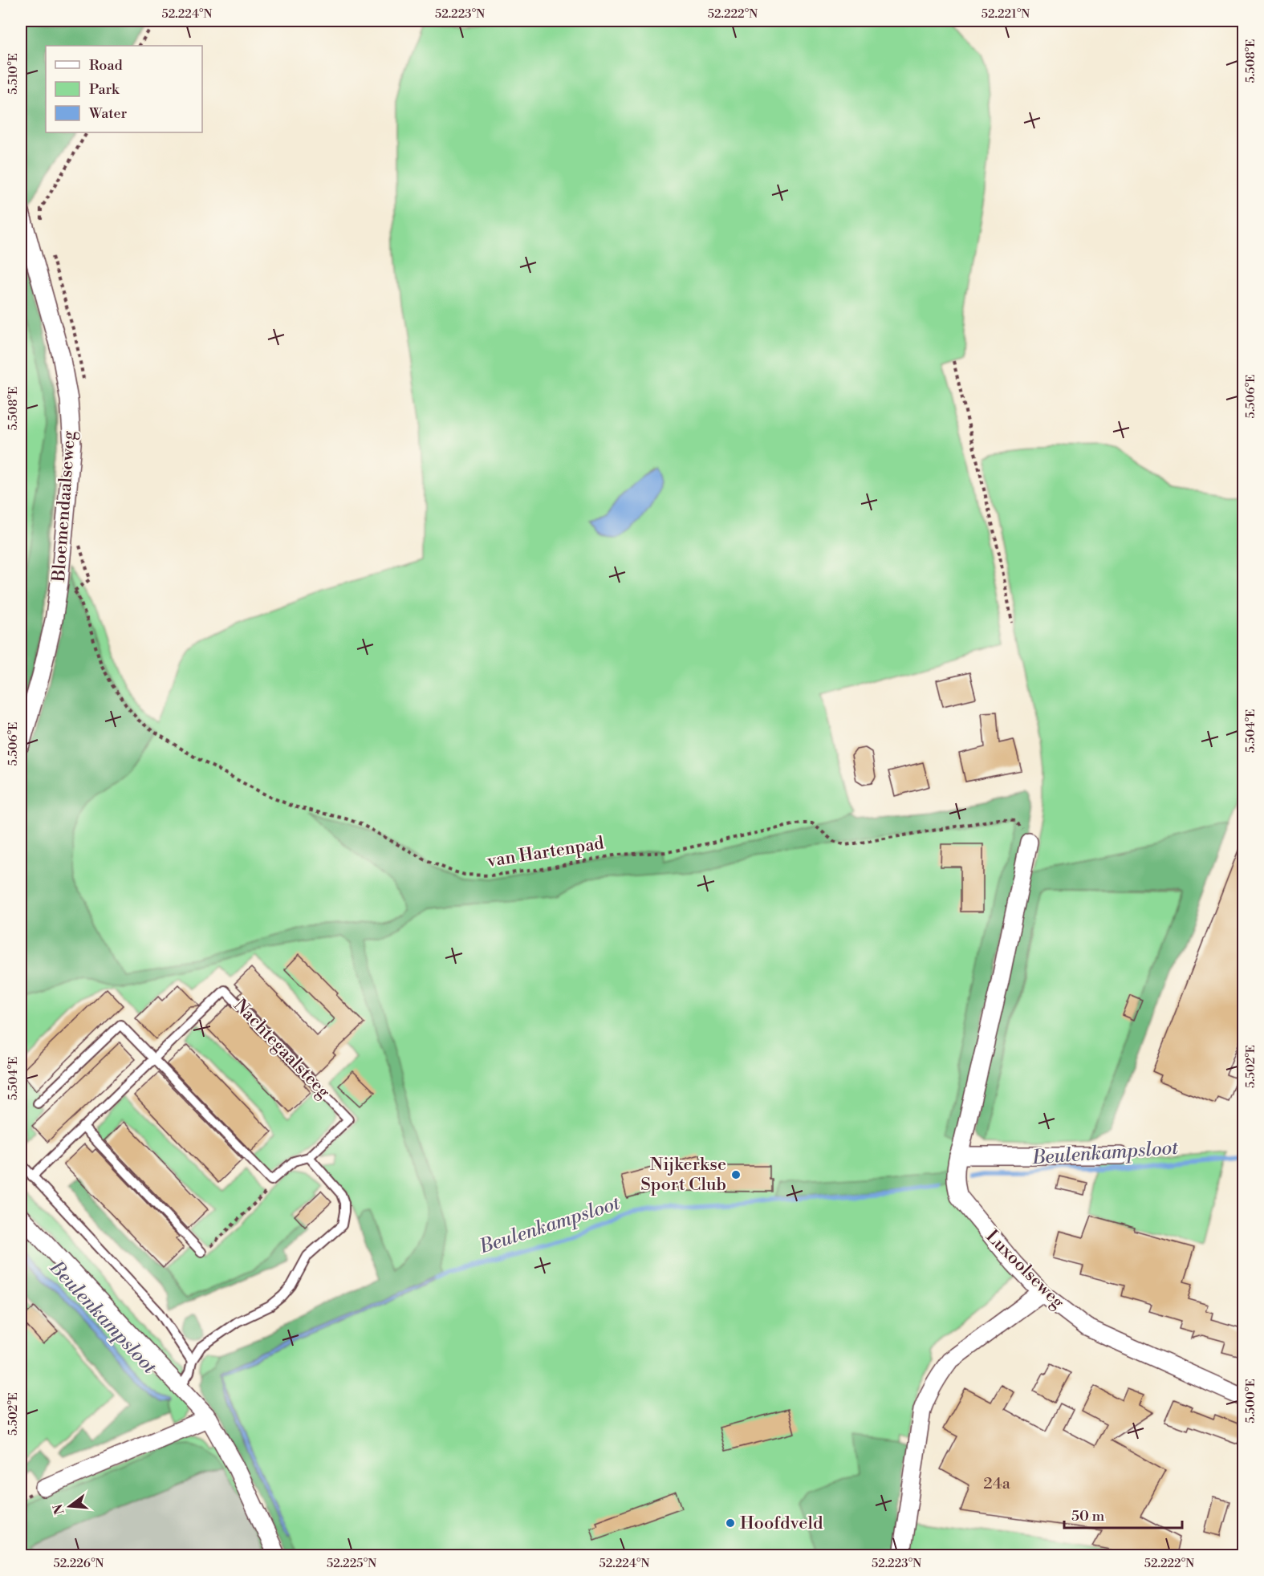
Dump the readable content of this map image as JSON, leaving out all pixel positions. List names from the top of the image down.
{
  "streets": {
    "street": ["Bloemendaalseweg", "Luxoolseweg"],
    "lane": ["Nachtegaalsteeg"],
    "path": ["van Hartenpad"]
  },
  "crossings": [
    ["van Hartenpad", "Luxoolseweg"]
  ],
  "water": ["Beulenkampsloot"],
  "places": ["Nijkerkse Sport Club", "Hoofdveld"],
  "house_numbers": ["24a"],
  "legend": ["Road", "Park", "Water"],
  "scale_bar": "50 m",
  "north": "left",
  "coordinates": [
    "52.224°N",
    "52.223°N",
    "52.222°N",
    "52.221°N",
    "5.508°E",
    "5.510°E",
    "5.506°E",
    "5.504°E",
    "5.502°E",
    "5.500°E",
    "52.226°N",
    "52.225°N"
  ]
}
